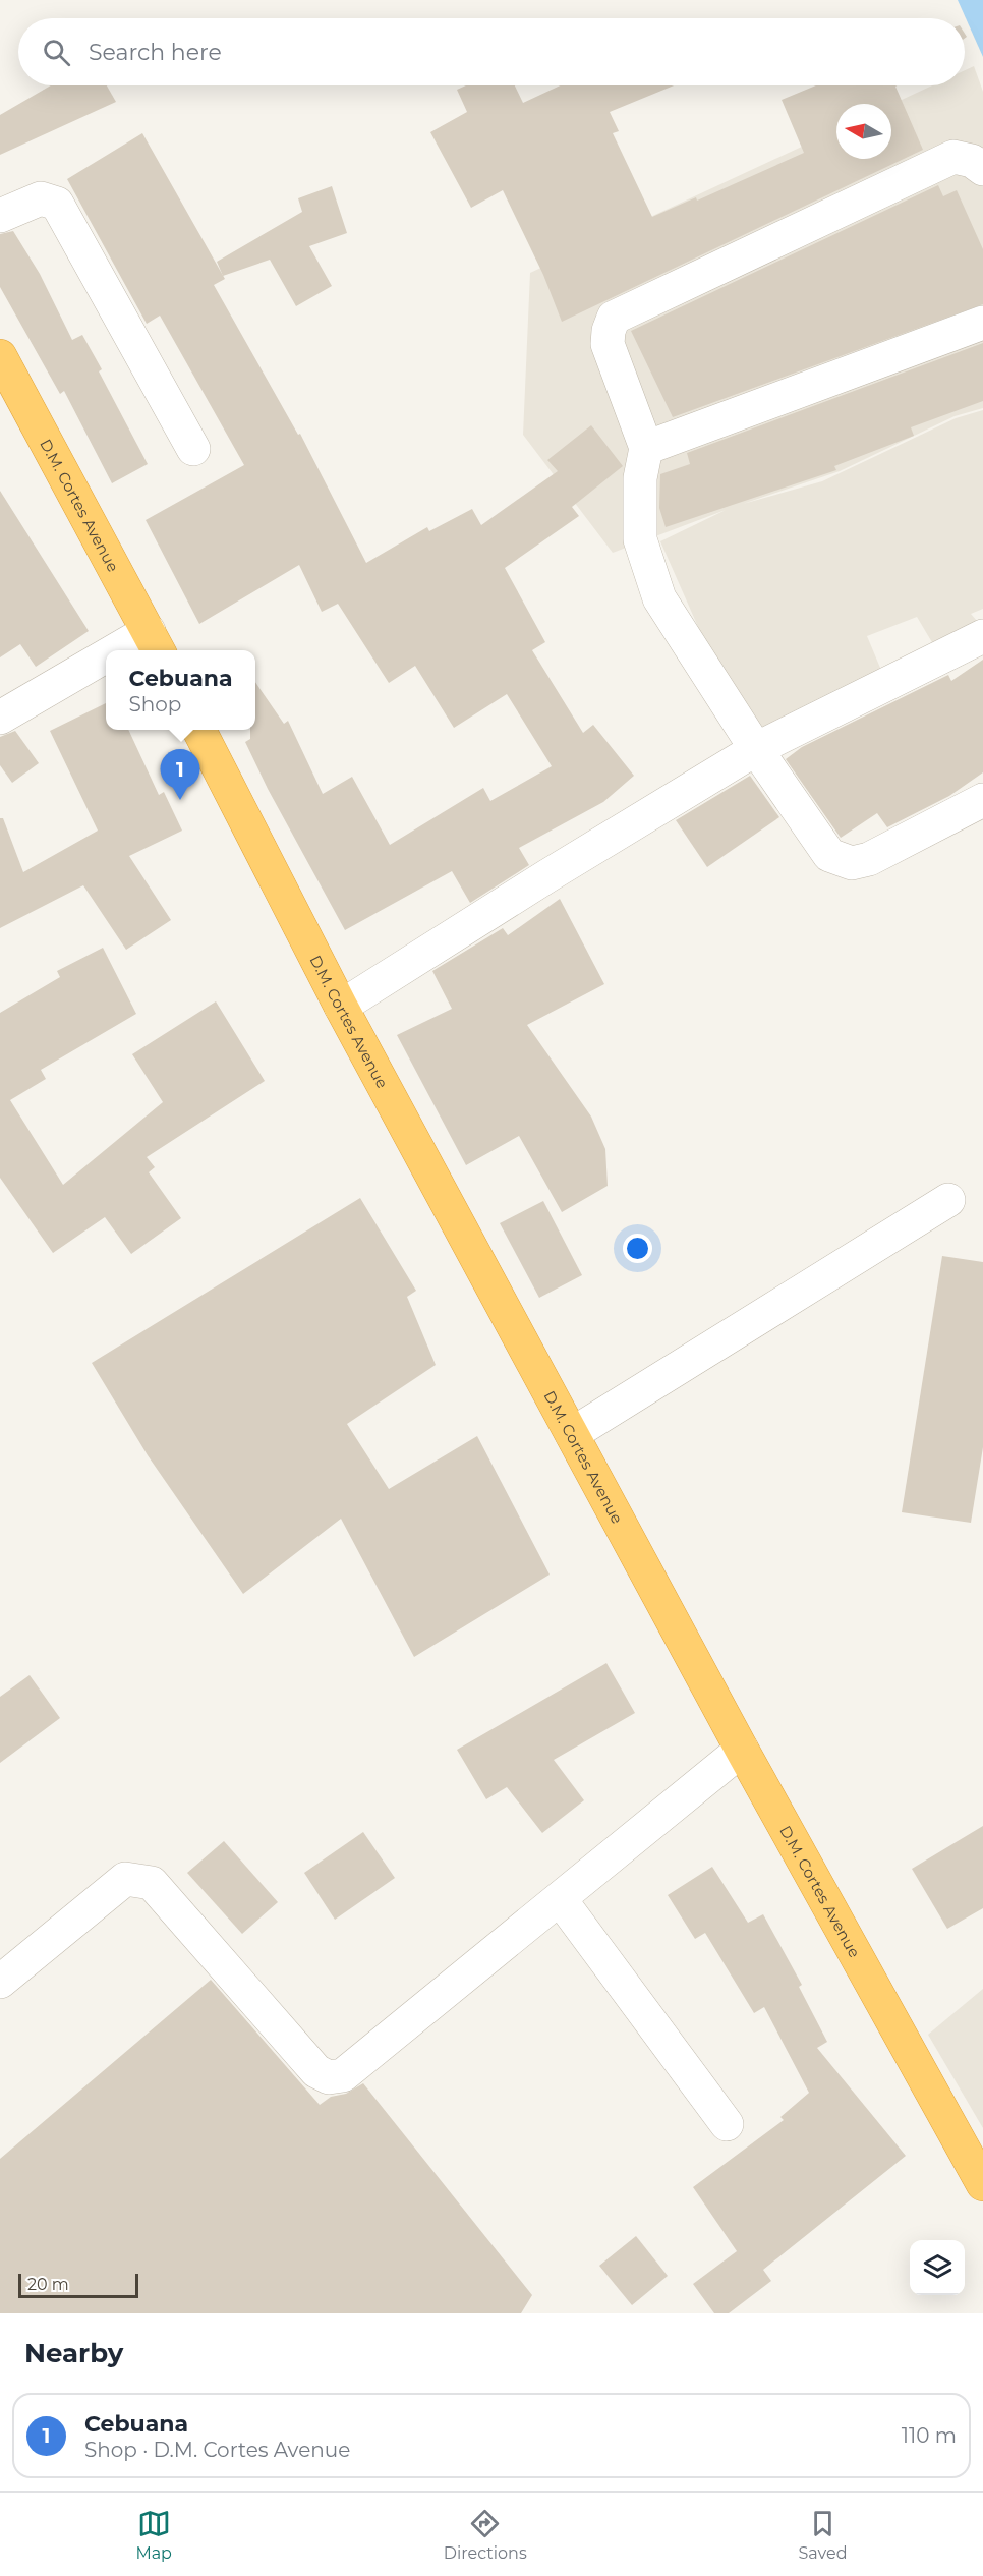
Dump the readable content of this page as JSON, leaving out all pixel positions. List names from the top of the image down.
{
  "streets": {
    "highway": ["D.M. Cortes Avenue"]
  },
  "scale_bar": "20 m",
  "north": "left",
  "page": {
    "search": "Search here",
    "popup": ["Cebuana", "Shop"],
    "pins": "1",
    "scale": "20 m",
    "heading": "Nearby",
    "list": [
      {
        "mark": "1",
        "name": "Cebuana",
        "note": "Shop · D.M. Cortes Avenue",
        "value": "110 m"
      }
    ],
    "nav": ["Map", "Directions", "Saved"]
  }
}
